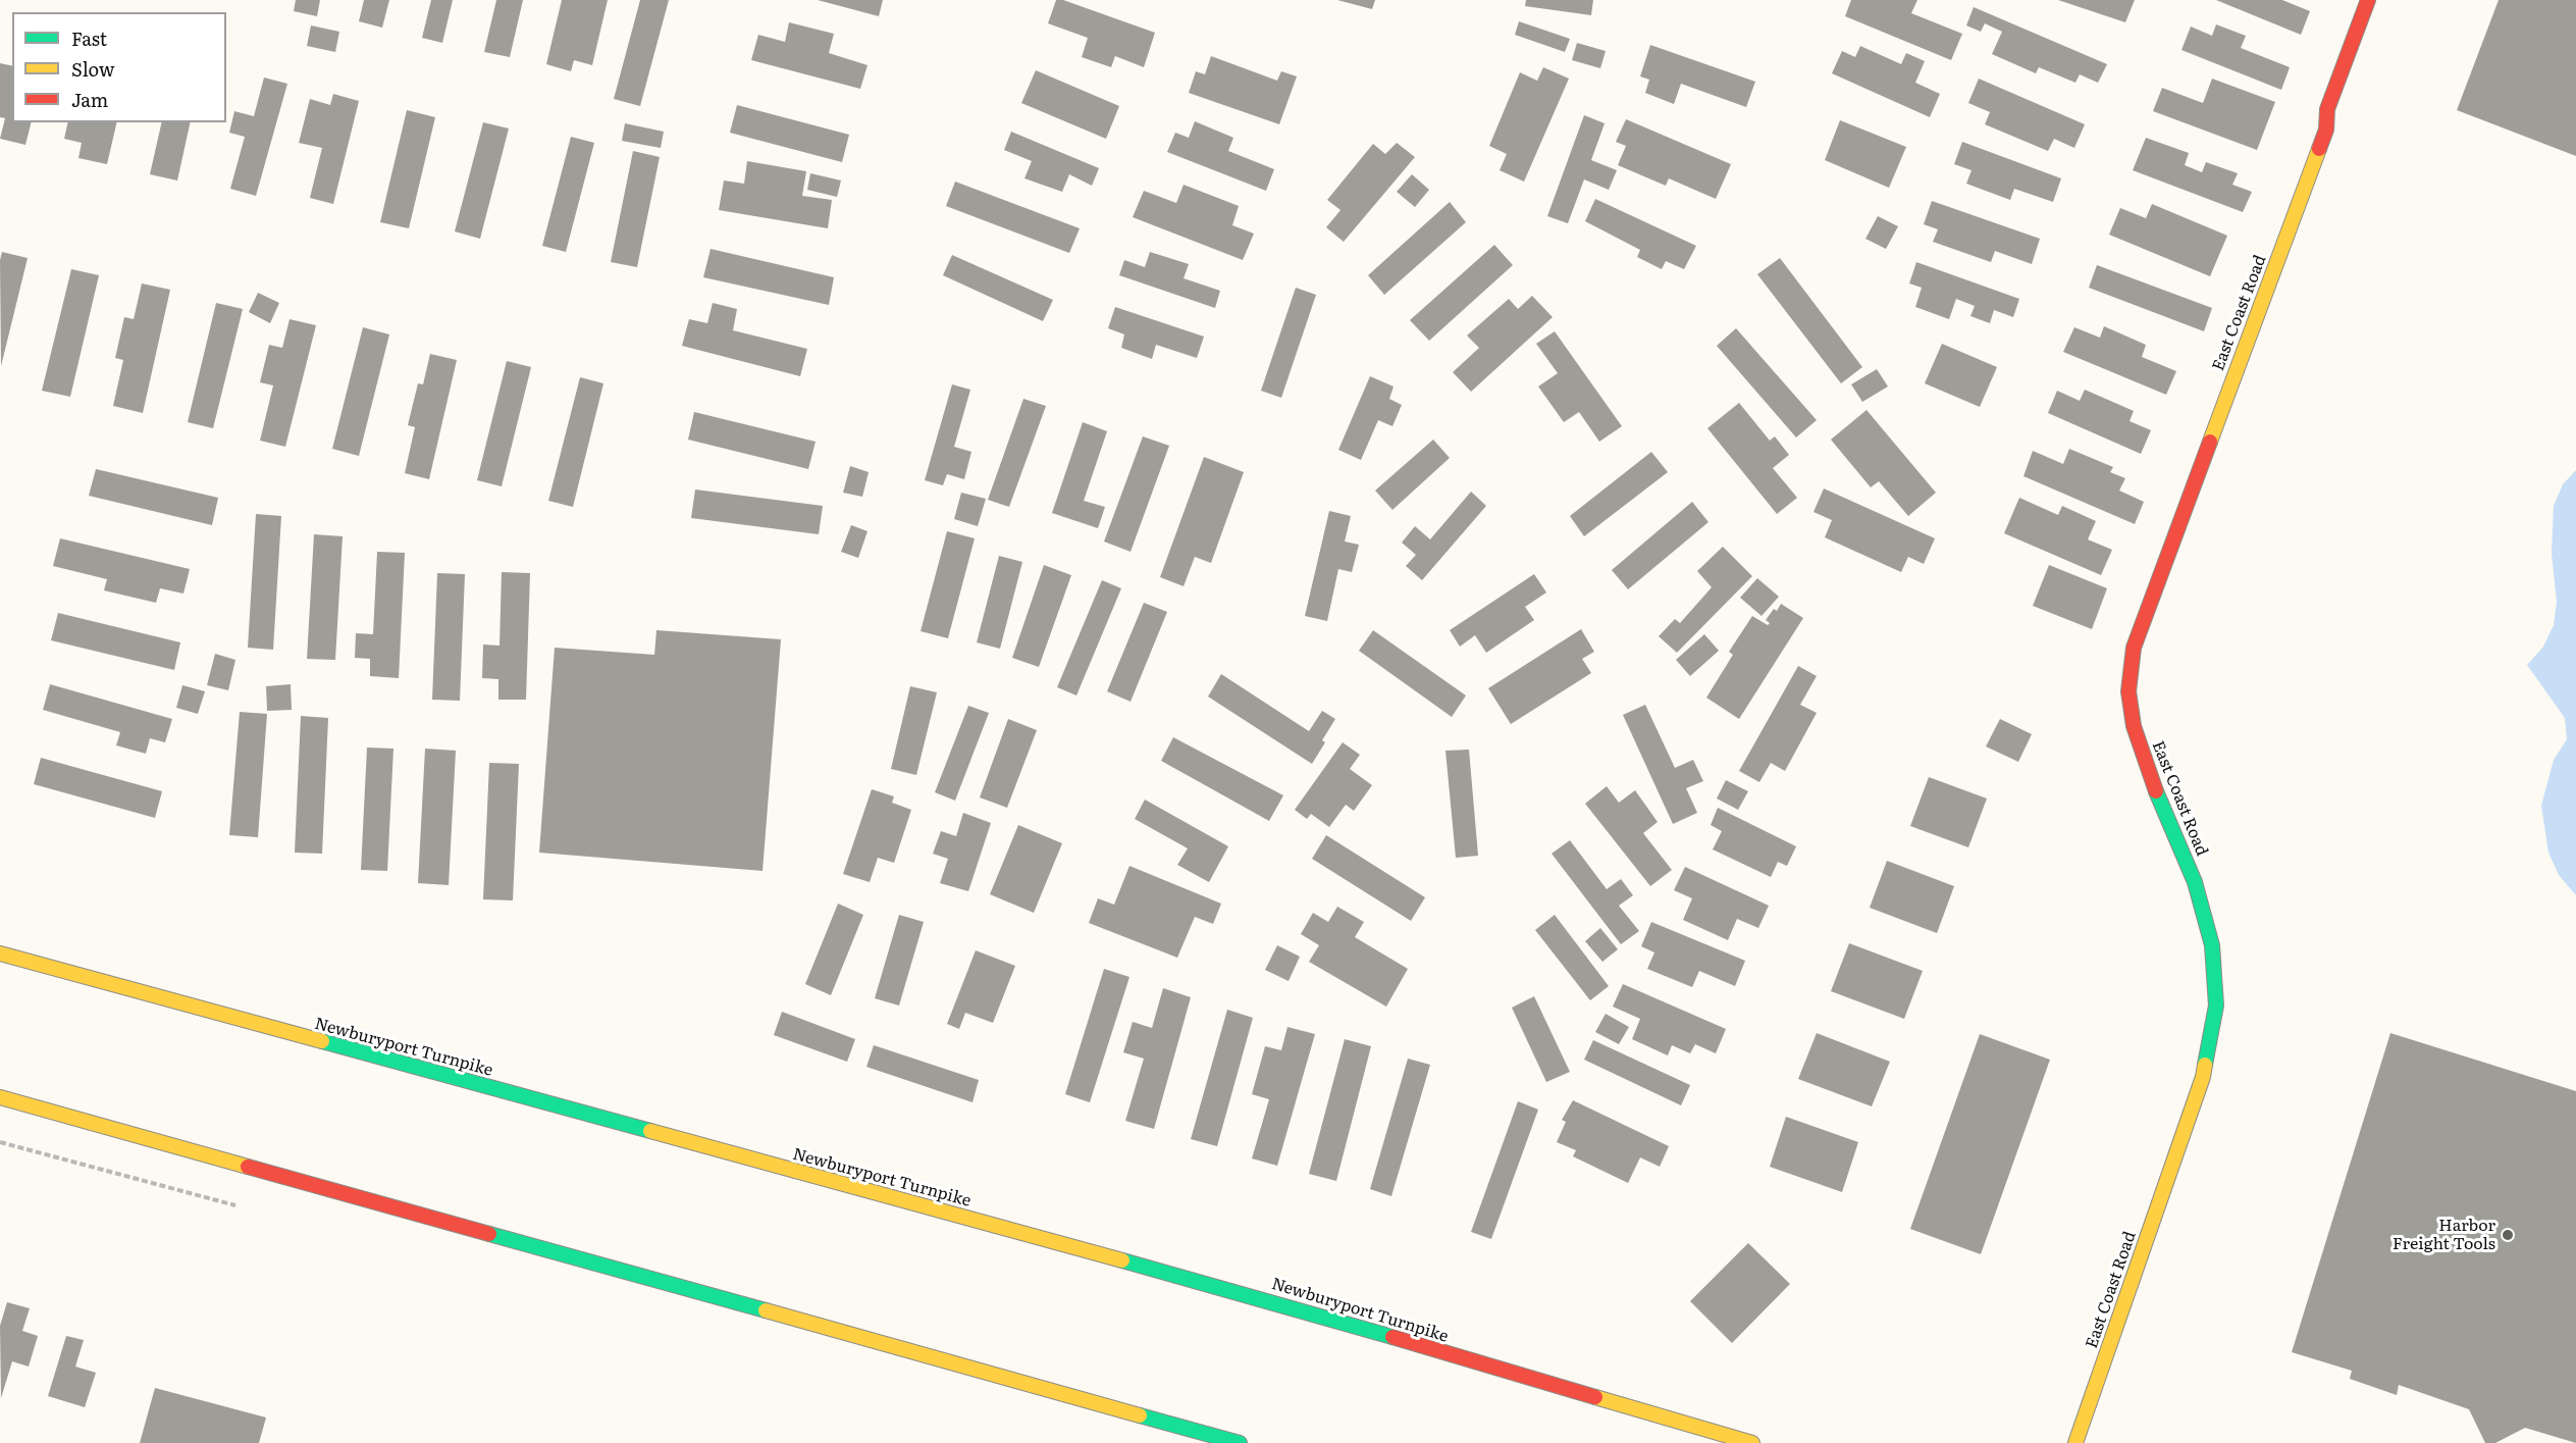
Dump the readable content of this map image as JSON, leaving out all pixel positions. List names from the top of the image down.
{
  "streets": {
    "main road": ["East Coast Road", "Newburyport Turnpike"]
  },
  "places": ["Harbor Freight Tools"],
  "legend": ["Fast", "Slow", "Jam"]
}
